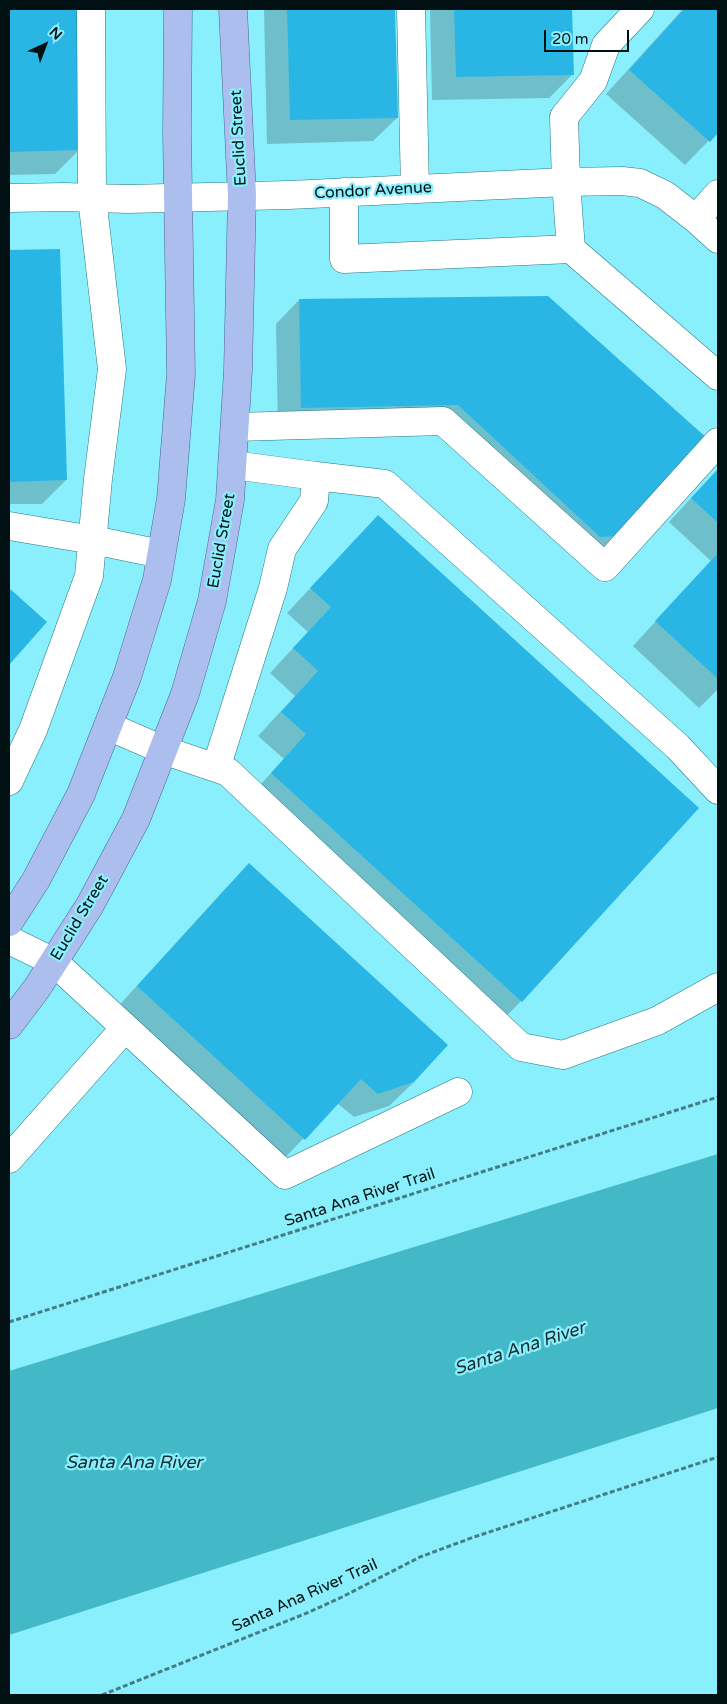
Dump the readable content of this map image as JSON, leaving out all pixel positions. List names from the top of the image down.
{
  "streets": {
    "main road": ["Euclid Street"],
    "street": ["Condor Avenue"],
    "path": ["Santa Ana River Trail"]
  },
  "crossings": [
    ["Euclid Street", "Condor Avenue"]
  ],
  "water": ["Santa Ana River"],
  "scale_bar": "20 m",
  "north": "top right"
}
